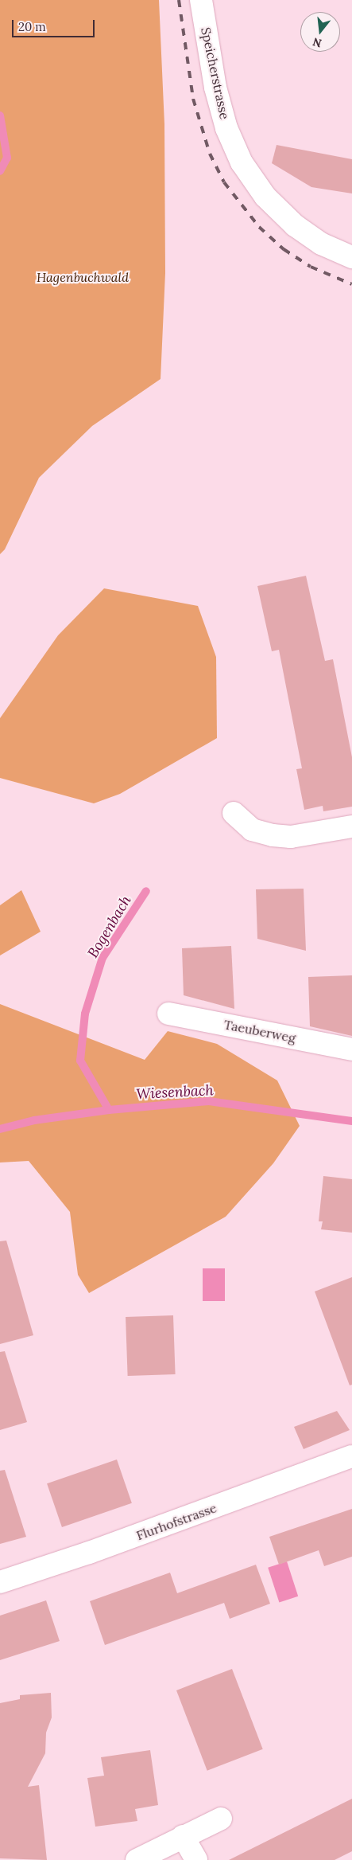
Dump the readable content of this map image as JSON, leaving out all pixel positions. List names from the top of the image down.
{
  "streets": {
    "street": ["Speicherstrasse", "Taeuberweg", "Flurhofstrasse"]
  },
  "water": ["Bogenbach", "Wiesenbach"],
  "parks": ["Hagenbuchwald"],
  "scale_bar": "20 m",
  "north": "bottom"
}
